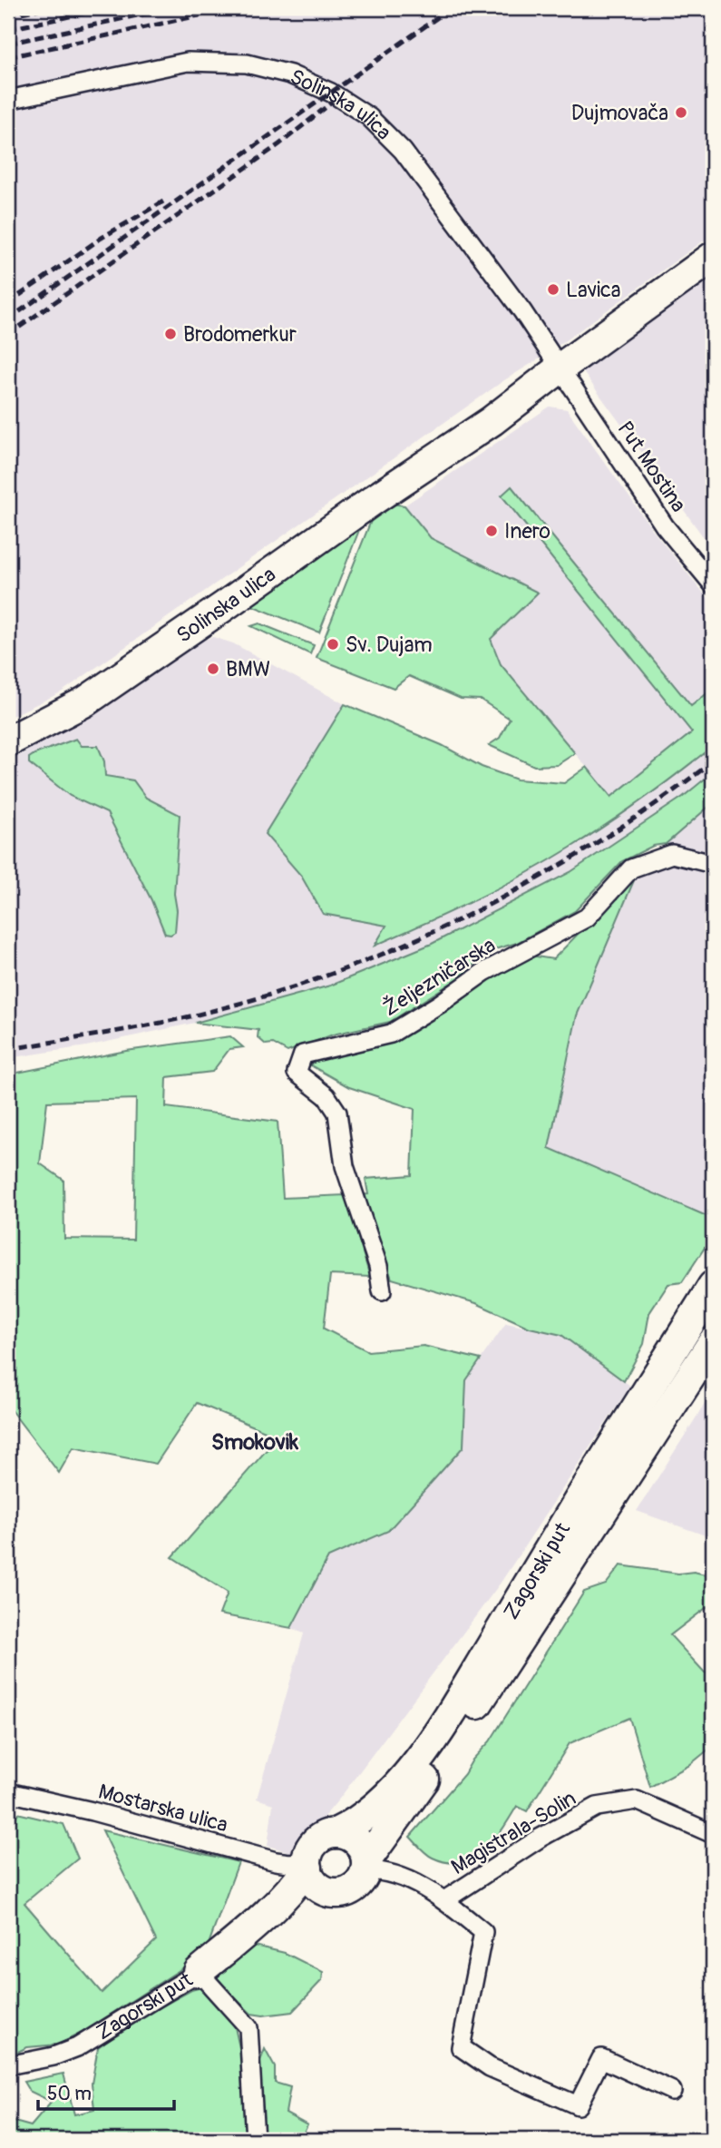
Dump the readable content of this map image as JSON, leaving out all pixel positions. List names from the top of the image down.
{
  "streets": {
    "main road": ["Solinska ulica", "Zagorski put"],
    "street": [
      "Put Mostina",
      "Željezničarska",
      "Mostarska ulica",
      "Magistrala-Solin"
    ]
  },
  "crossings": [
    ["Solinska ulica", "Put Mostina"],
    ["Zagorski put", "Mostarska ulica"],
    ["Zagorski put", "Magistrala-Solin"],
    ["Mostarska ulica", "Magistrala-Solin"]
  ],
  "districts": ["Smokovik"],
  "places": [
    "Dujmovača",
    "Lavica",
    "Brodomerkur",
    "Inero",
    "Sv. Dujam",
    "BMW"
  ],
  "scale_bar": "50 m"
}
